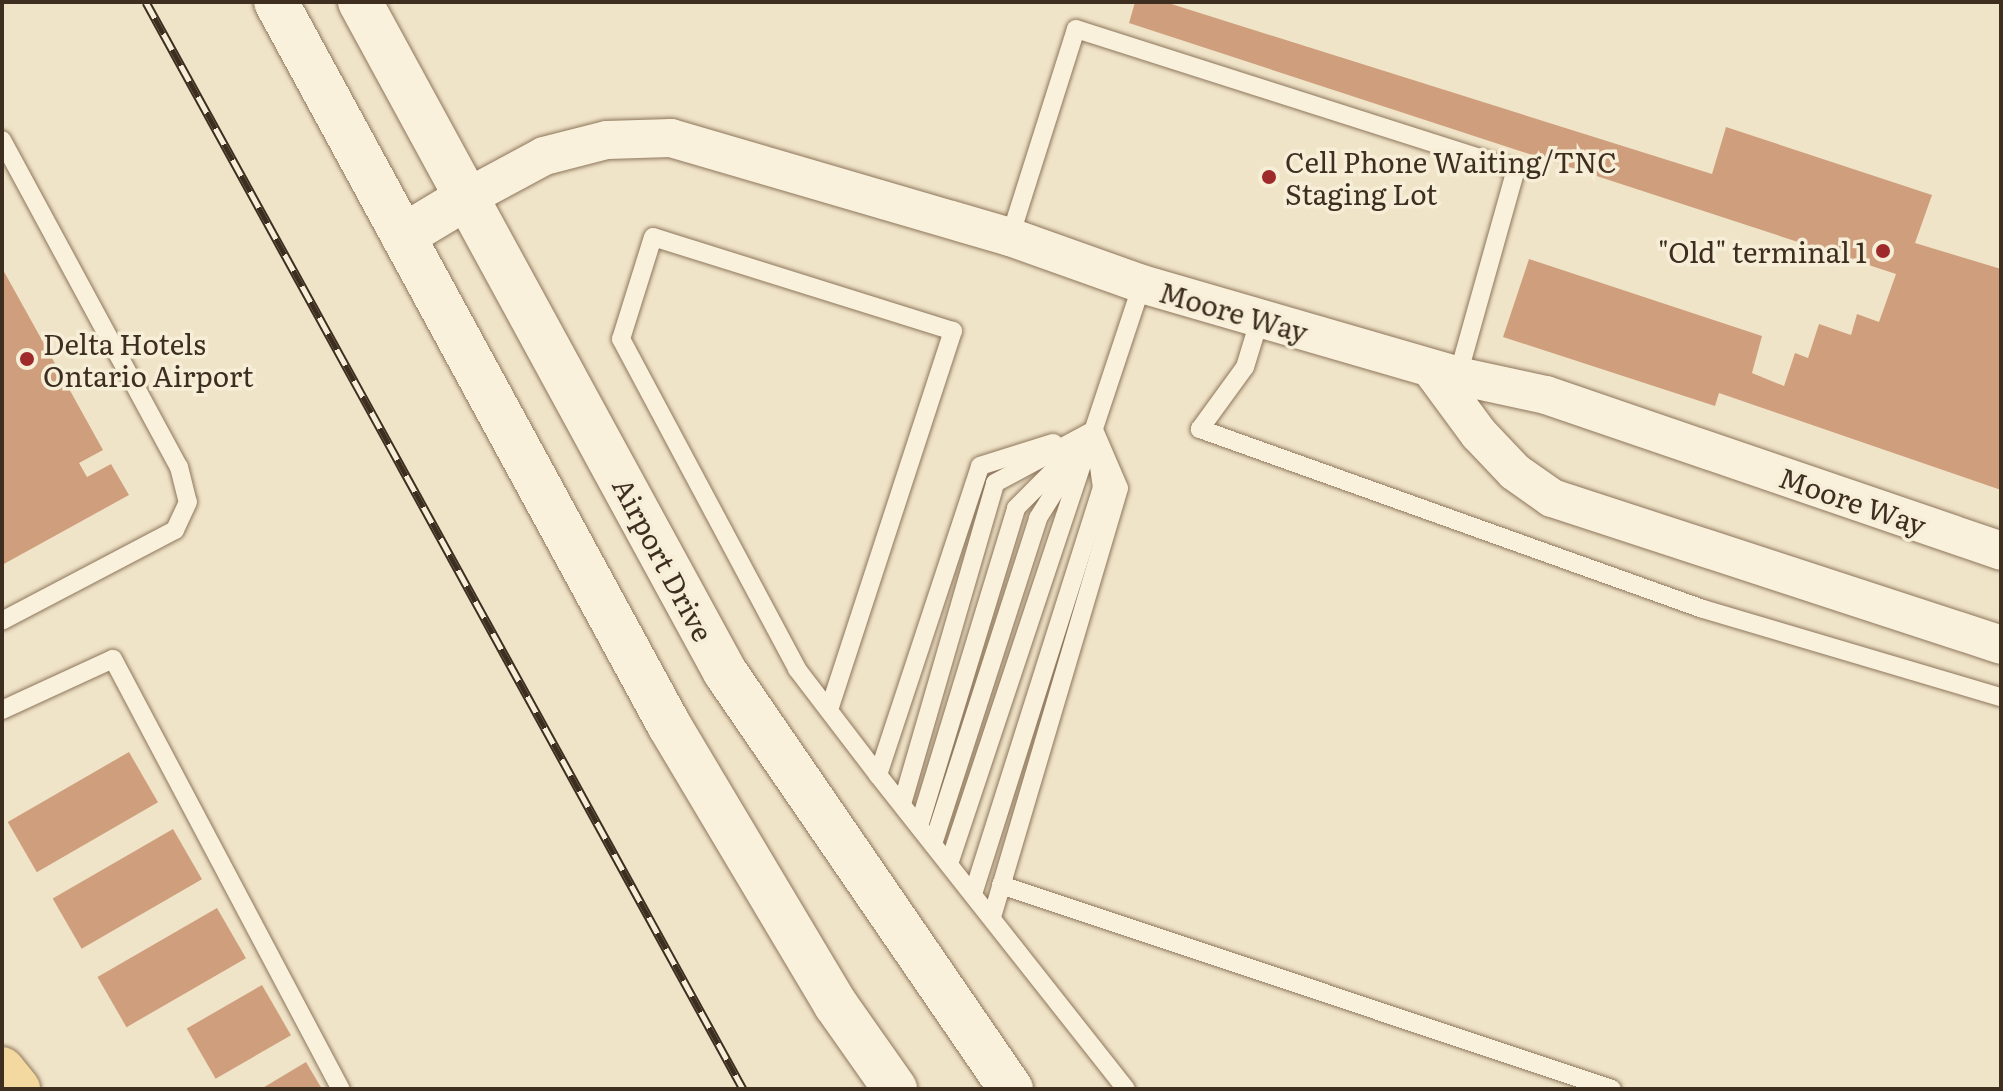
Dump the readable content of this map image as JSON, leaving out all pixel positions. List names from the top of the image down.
{
  "streets": {
    "main road": ["Airport Drive"],
    "street": ["Moore Way"]
  },
  "crossings": [
    ["Moore Way", "Airport Drive"]
  ],
  "places": ["Cell Phone Waiting/TNC Staging Lot", "\"Old\" terminal 1", "Delta Hotels Ontario Airport"]
}
